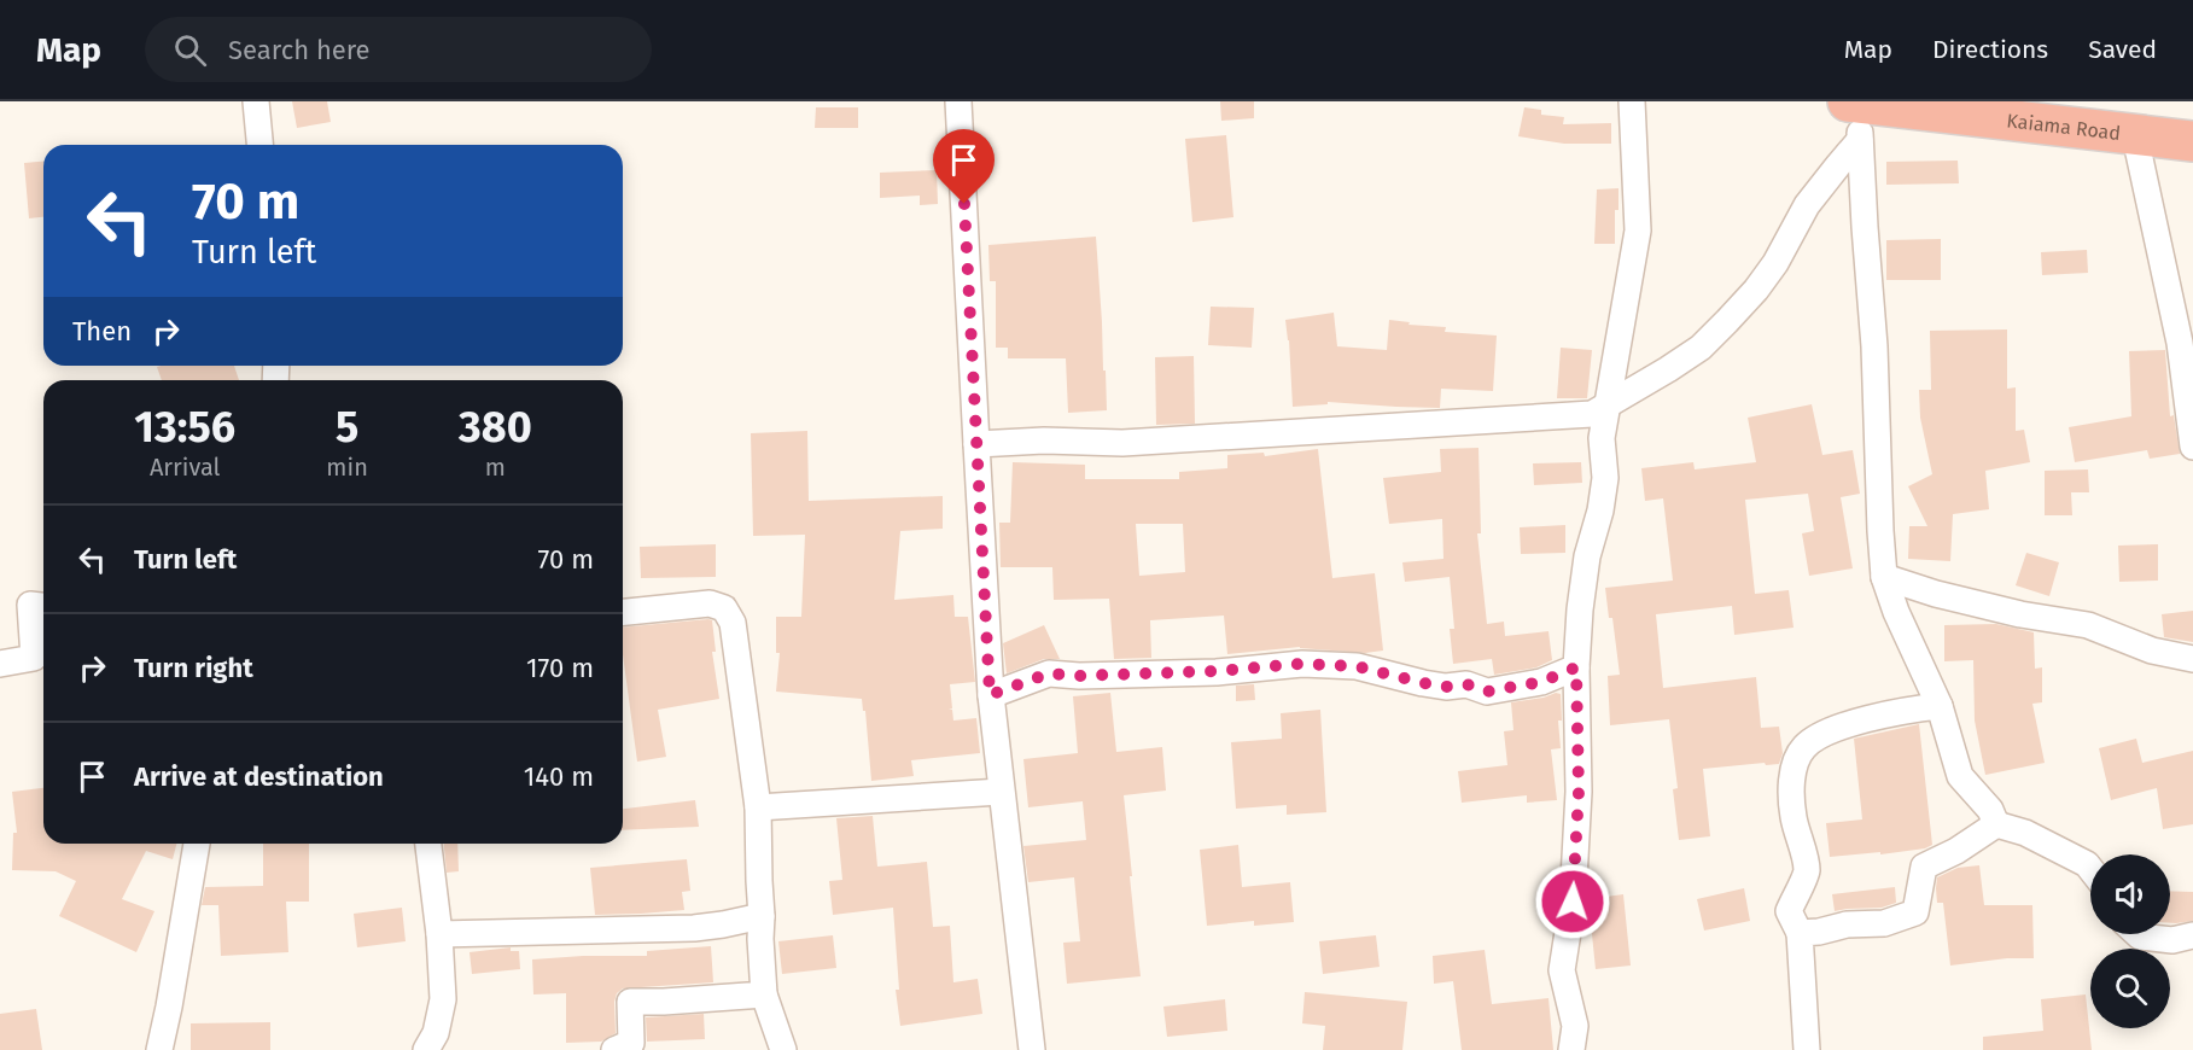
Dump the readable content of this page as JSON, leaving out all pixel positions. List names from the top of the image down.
{
  "streets": {
    "highway": ["Kaiama Road"]
  },
  "page": {
    "header": "Map",
    "search": "Search here",
    "nav": ["Map", "Directions", "Saved"],
    "turn": ["70 m", "Turn left"],
    "then": "Then",
    "eta": [
      "13:56",
      "Arrival",
      "5",
      "min",
      "380",
      "m"
    ],
    "list": [
      {
        "name": "Turn left",
        "value": "70 m"
      },
      {
        "name": "Turn right",
        "value": "170 m"
      },
      {
        "name": "Arrive at destination",
        "value": "140 m"
      }
    ]
  }
}
